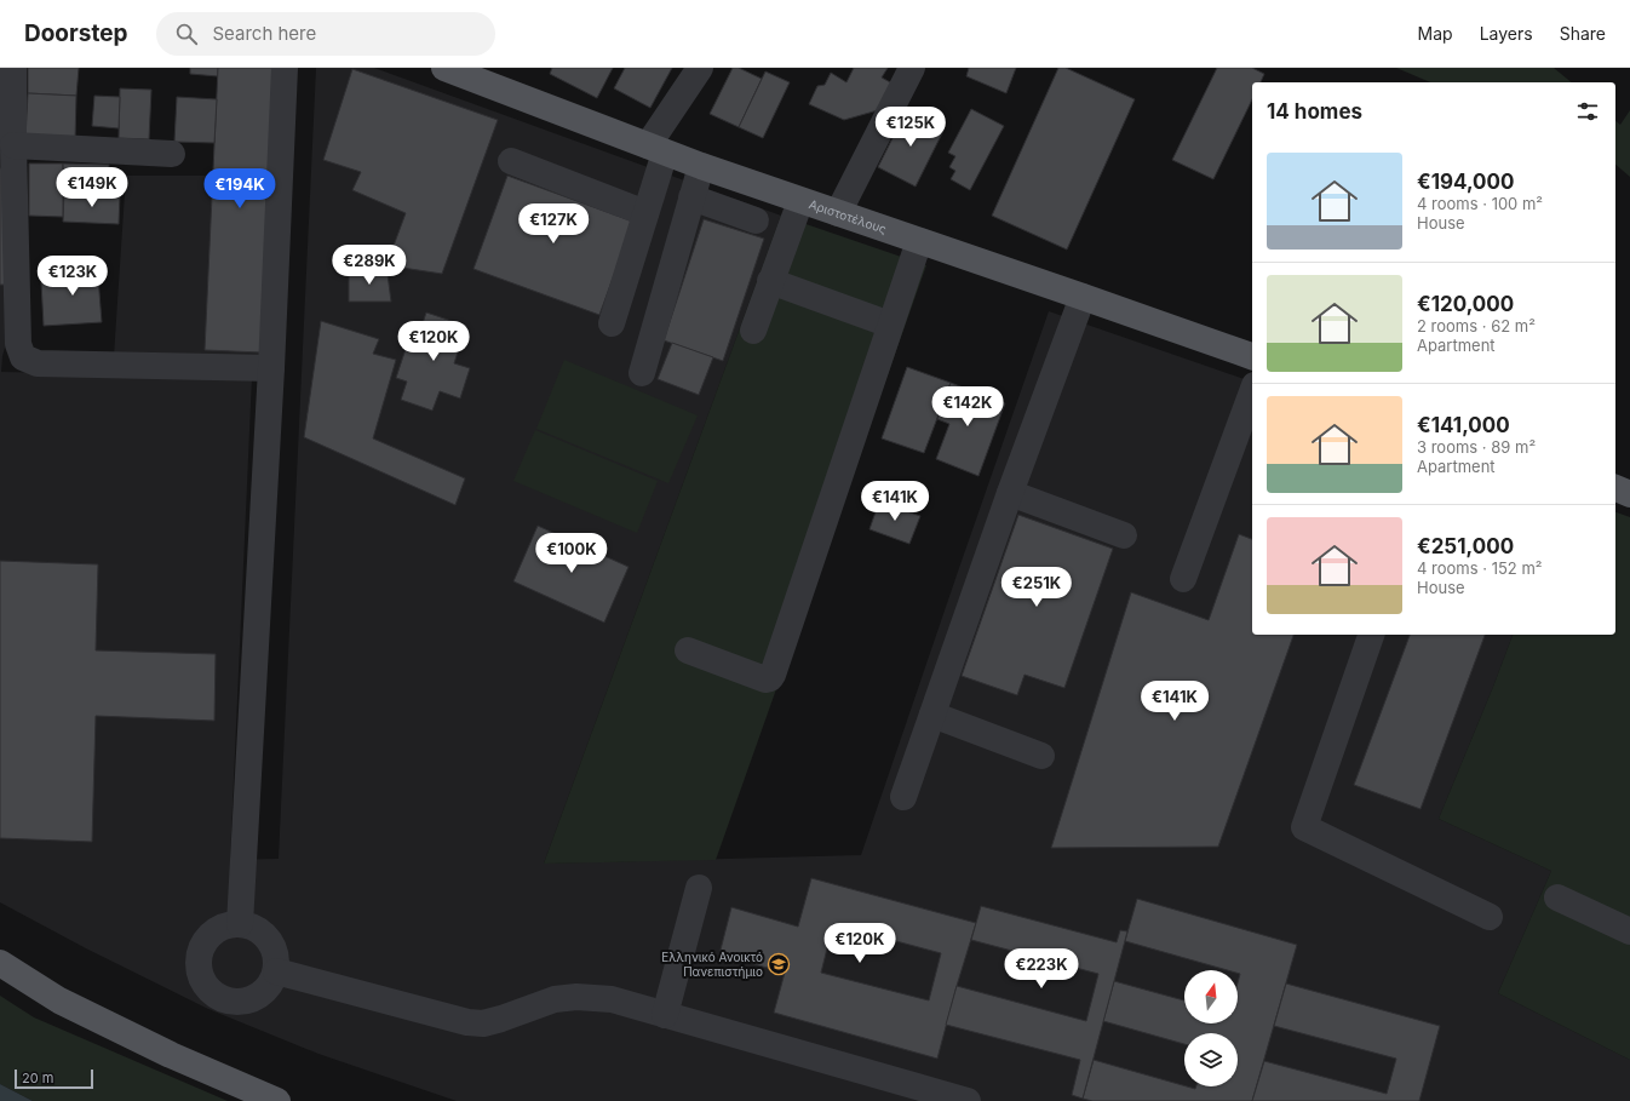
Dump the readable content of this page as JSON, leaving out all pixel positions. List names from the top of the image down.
{
  "streets": {
    "main road": ["Αριστοτέλους"]
  },
  "places": {
    "school or university": ["Ελληνικό Ανοικτό Πανεπιστήμιο"]
  },
  "scale_bar": "20 m",
  "north": "top",
  "page": {
    "header": "Doorstep",
    "search": "Search here",
    "nav": ["Map", "Layers", "Share"],
    "heading": "14 homes",
    "price": [
      "€125K",
      "€149K",
      "€194K",
      "€127K",
      "€289K",
      "€123K",
      "€120K",
      "€142K",
      "€141K",
      "€100K",
      "€251K",
      "€141K",
      "€120K",
      "€223K"
    ],
    "list": [
      {
        "name": "€194,000",
        "note": "4 rooms · 100 m² · House"
      },
      {
        "name": "€120,000",
        "note": "2 rooms · 62 m² · Apartment"
      },
      {
        "name": "€141,000",
        "note": "3 rooms · 89 m² · Apartment"
      },
      {
        "name": "€251,000",
        "note": "4 rooms · 152 m² · House"
      }
    ],
    "scale": "20 m"
  }
}
